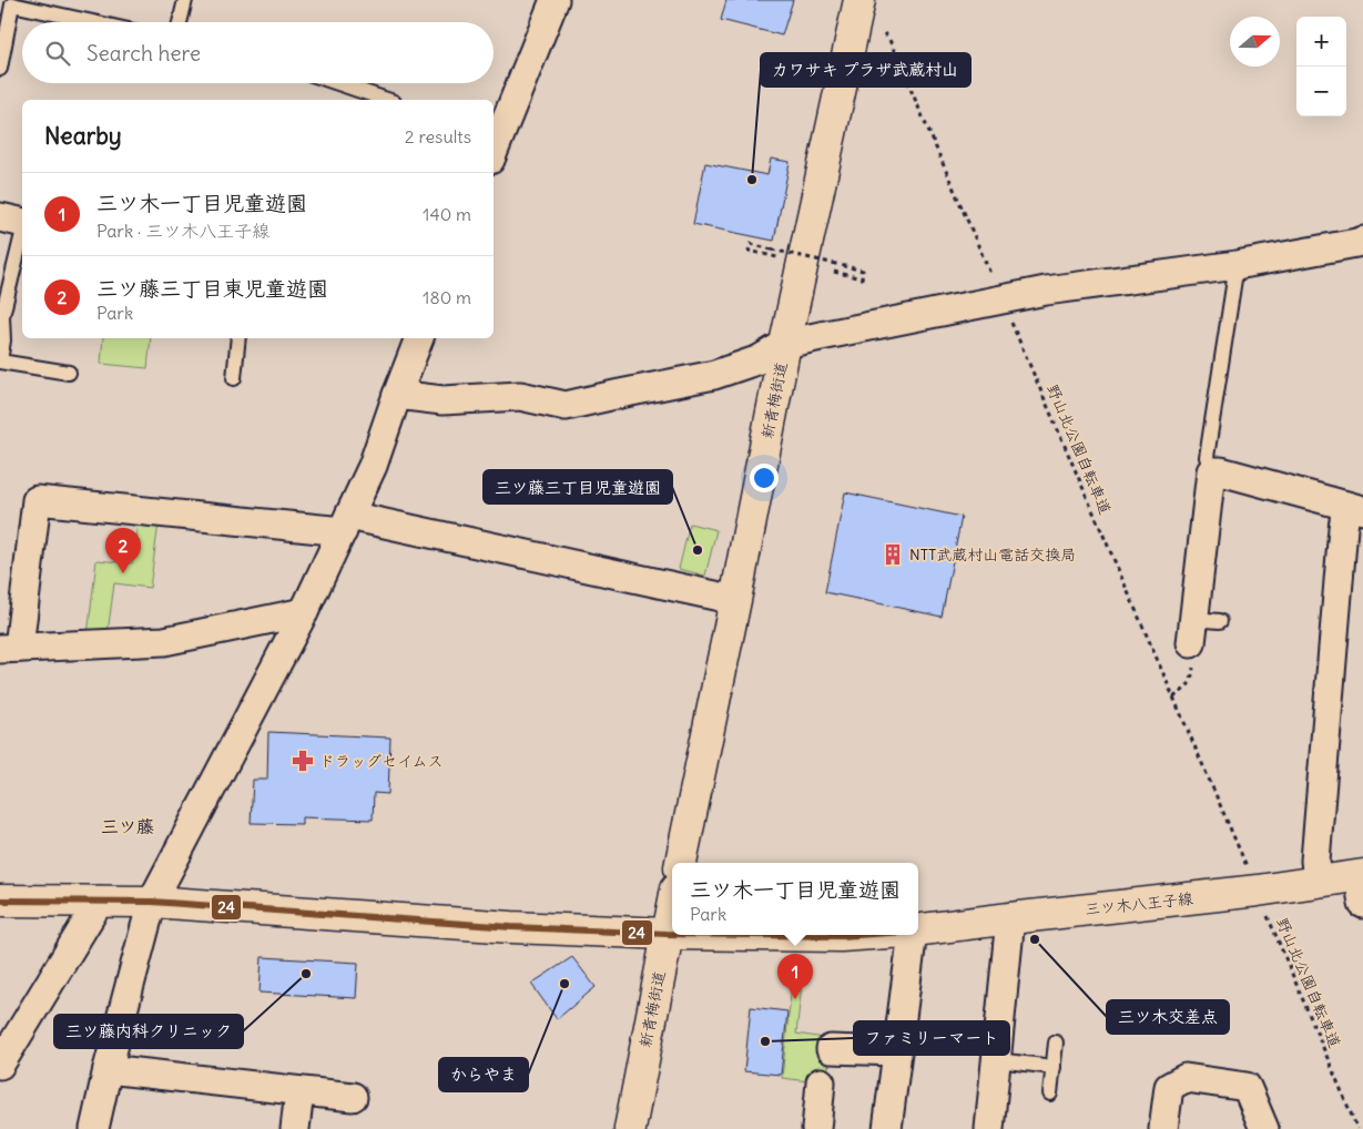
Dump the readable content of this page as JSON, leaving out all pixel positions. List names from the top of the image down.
{
  "streets": {
    "main road": ["新青梅街道", "三ツ木八王子線"],
    "path": ["野山北公園自転車道"]
  },
  "districts": ["三ツ藤"],
  "places": {
    "other": [
      "カワサキ プラザ武蔵村山",
      "三ツ藤三丁目児童遊園",
      "三ツ木交差点",
      "三ツ藤内科クリニック",
      "からやま",
      "ファミリーマート"
    ],
    "building": ["NTT武蔵村山電話交換局"],
    "pharmacy": ["ドラッグセイムス"]
  },
  "lines": ["transit line 24"],
  "north": "right",
  "page": {
    "map_buttons": ["+", "−"],
    "search": "Search here",
    "heading": ["Nearby", "2 results"],
    "list": [
      {
        "mark": "1",
        "name": "三ツ木一丁目児童遊園",
        "note": "Park · 三ツ木八王子線",
        "value": "140 m"
      },
      {
        "mark": "2",
        "name": "三ツ藤三丁目東児童遊園",
        "note": "Park",
        "value": "180 m"
      }
    ],
    "pins": ["2", "1"],
    "popup": ["三ツ木一丁目児童遊園", "Park"]
  }
}
